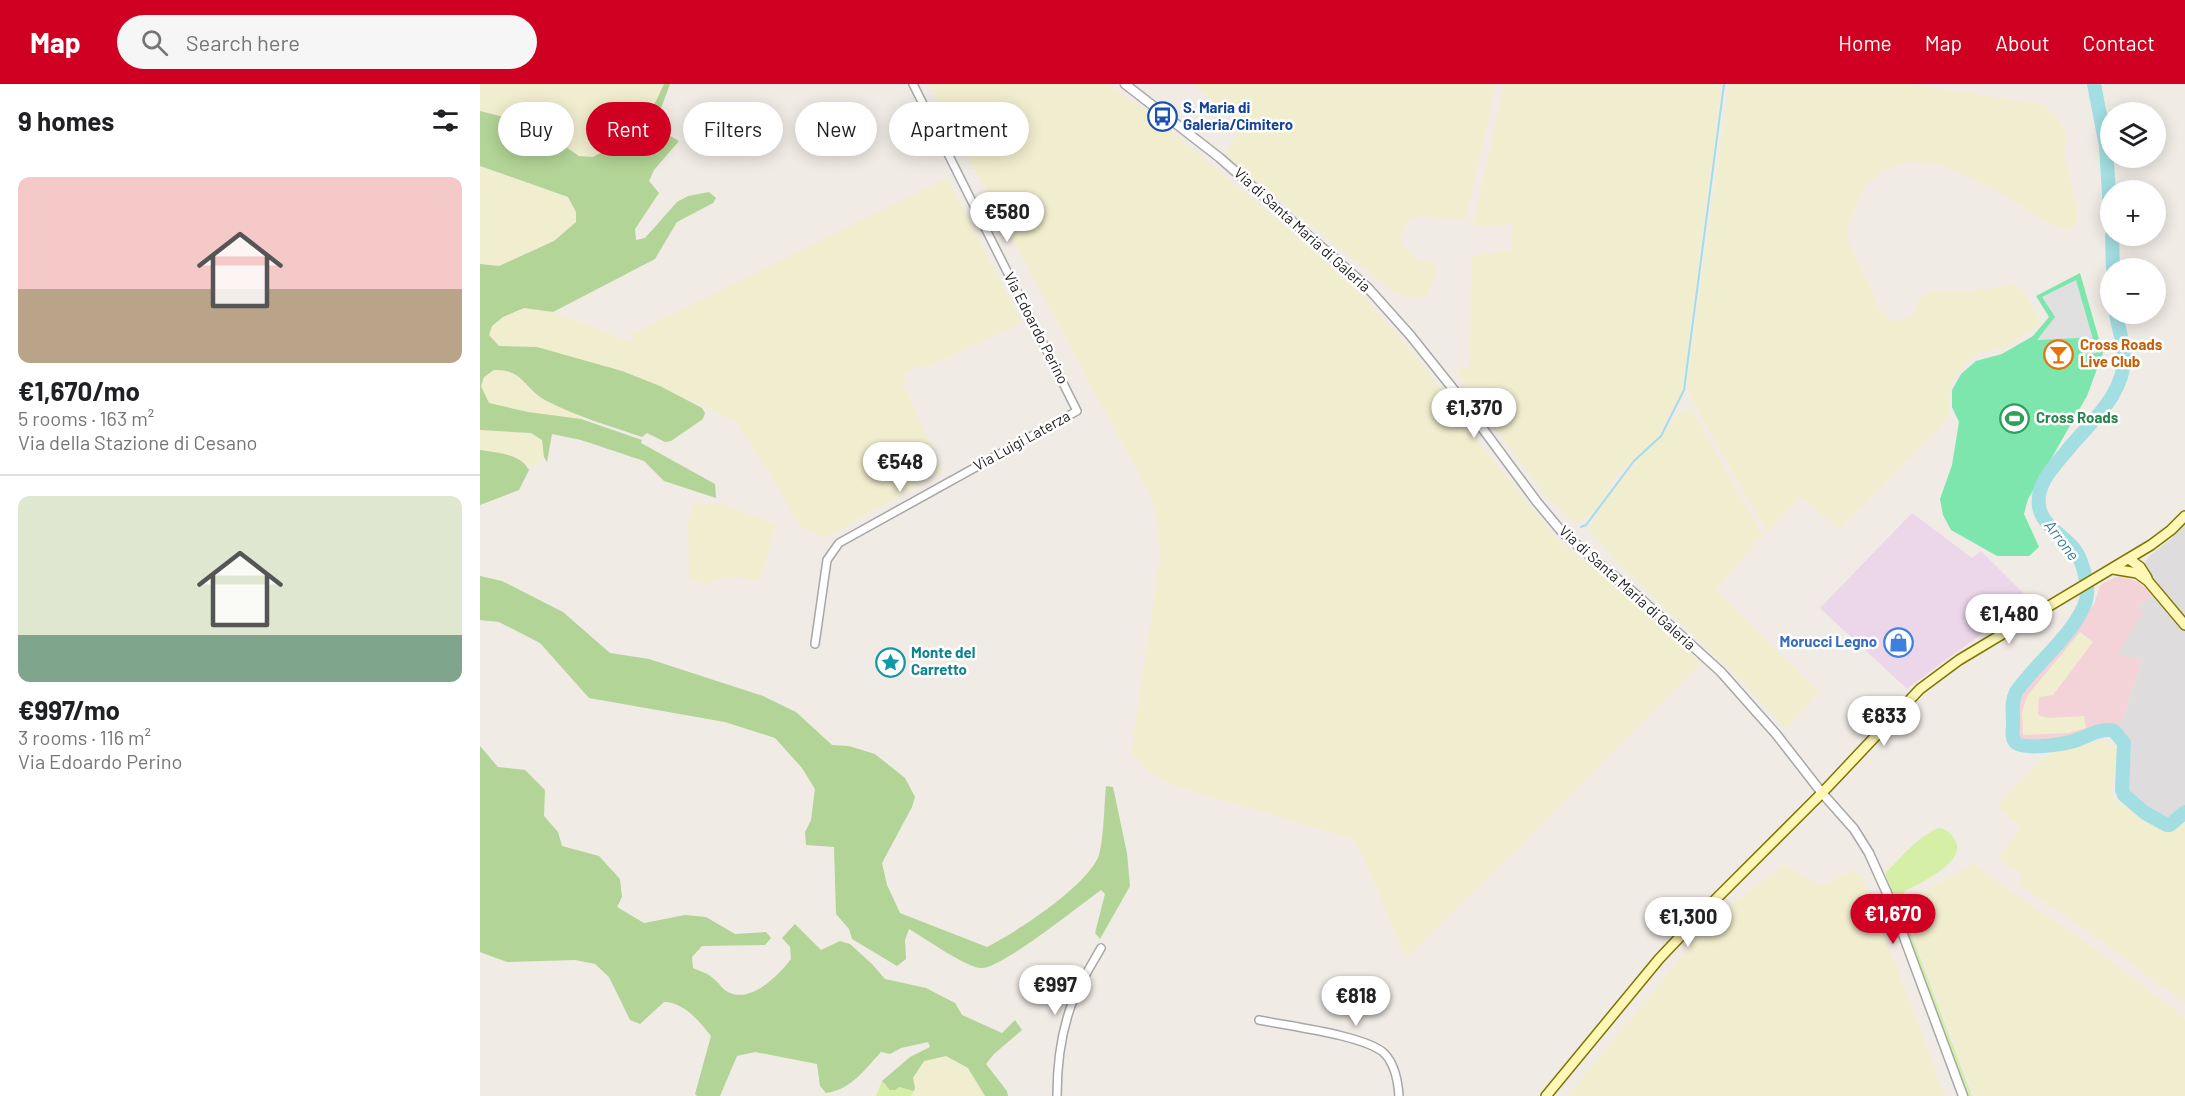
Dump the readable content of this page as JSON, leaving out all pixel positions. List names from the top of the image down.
{
  "streets": {
    "street": ["Via di Santa Maria di Galeria", "Via Edoardo Perino", "Via Luigi Laterza"]
  },
  "crossings": [
    ["Via Edoardo Perino", "Via Luigi Laterza"]
  ],
  "water": ["Arrone"],
  "places": {
    "bus stop": ["S. Maria di Galeria/Cimitero"],
    "bar": ["Cross Roads Live Club"],
    "sports": ["Cross Roads"],
    "shop": ["Morucci Legno"],
    "place": ["Monte del Carretto"]
  },
  "page": {
    "header": "Map",
    "search": "Search here",
    "nav": [
      "Home",
      "Map",
      "About",
      "Contact"
    ],
    "heading": "9 homes",
    "map_buttons": ["+", "−"],
    "chip": [
      "Buy",
      "Rent",
      "Filters",
      "New",
      "Apartment"
    ],
    "list": [
      {
        "name": "€1,670/mo",
        "note": "5 rooms · 163 m² · Via della Stazione di Cesano"
      },
      {
        "name": "€997/mo",
        "note": "3 rooms · 116 m² · Via Edoardo Perino"
      }
    ],
    "price": [
      "€580",
      "€1,370",
      "€548",
      "€1,480",
      "€833",
      "€1,670",
      "€1,300",
      "€997",
      "€818"
    ]
  }
}
